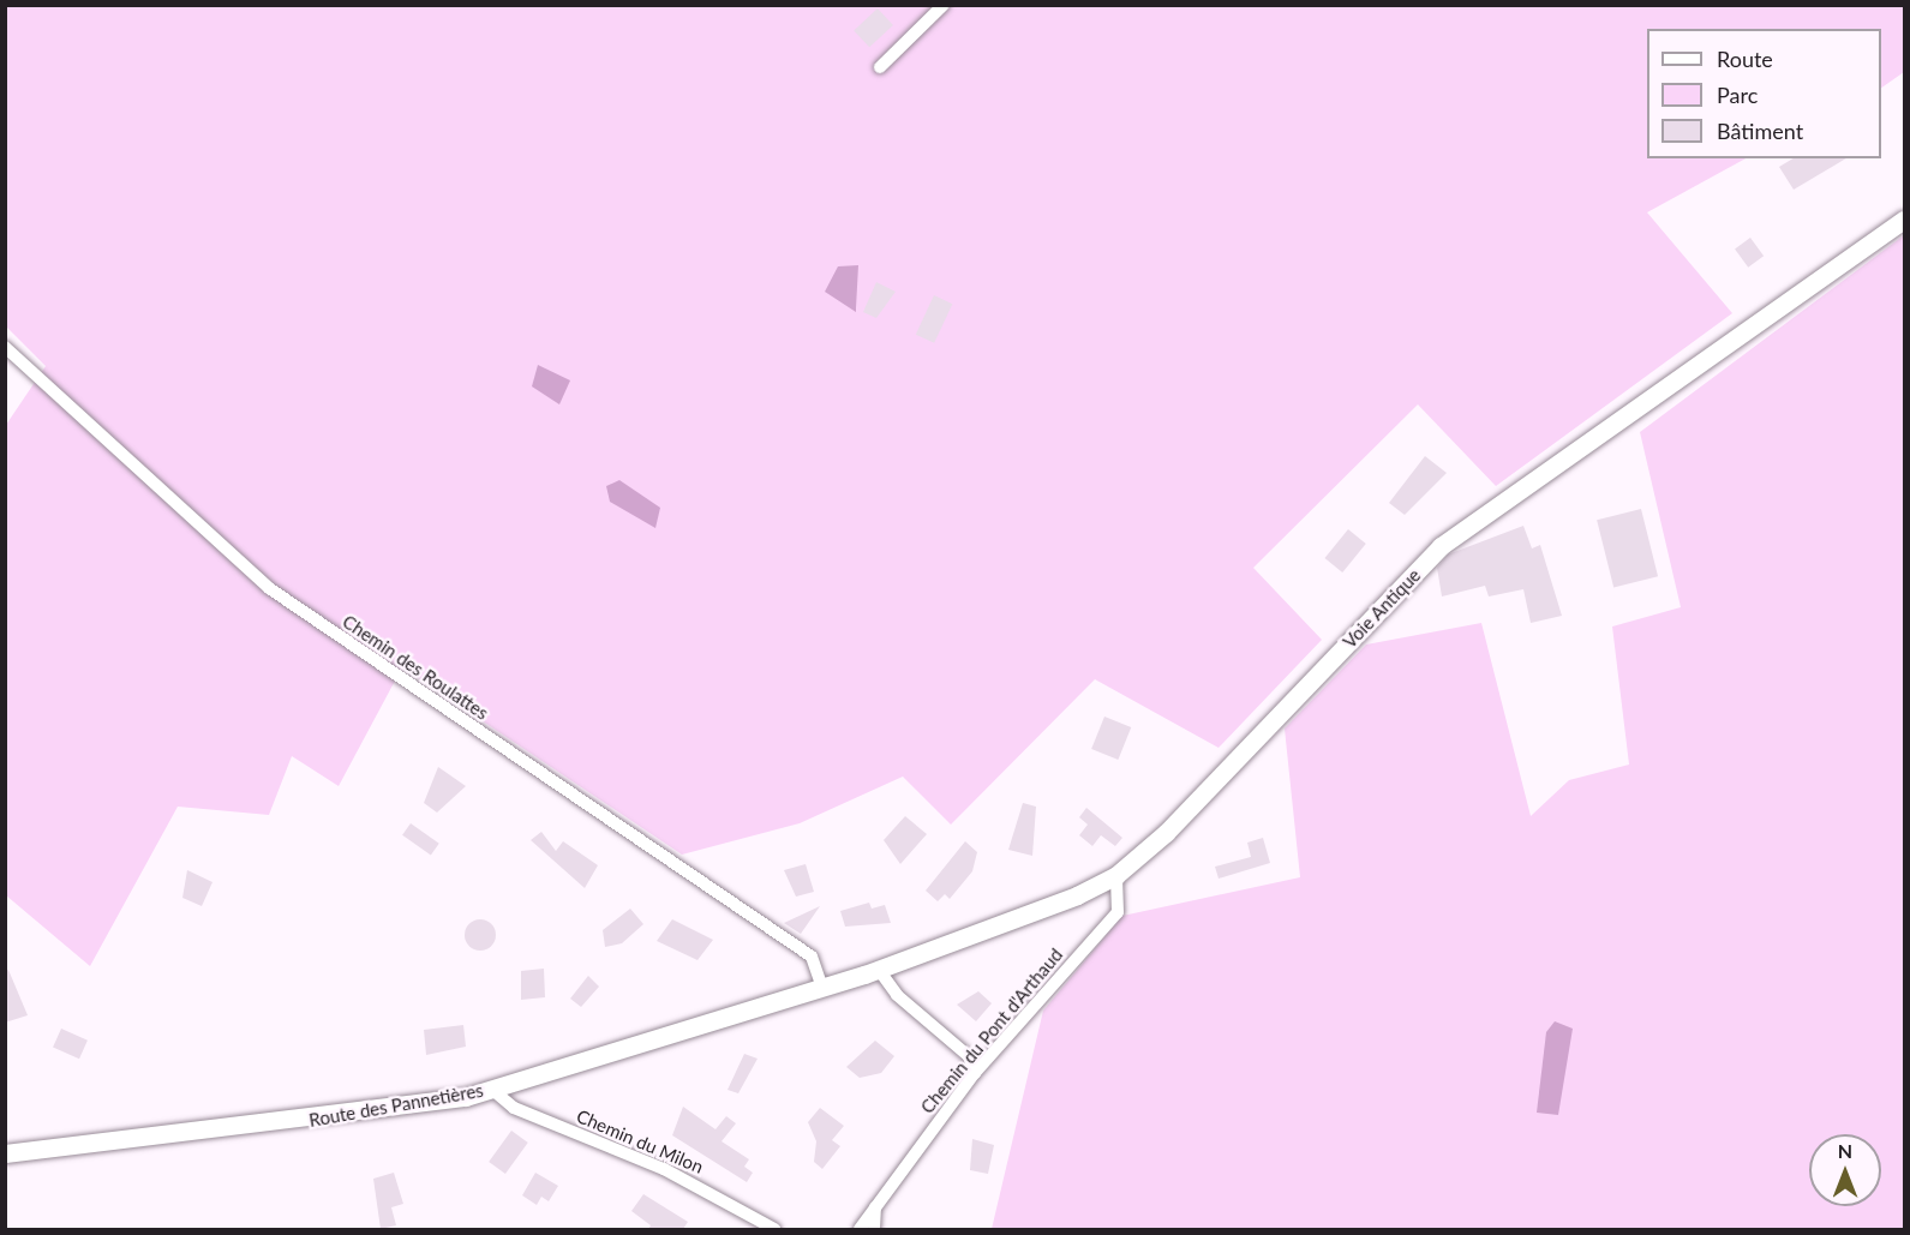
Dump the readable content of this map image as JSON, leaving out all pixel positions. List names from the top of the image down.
{
  "streets": {
    "street": [
      "Voie Antique",
      "Chemin des Roulattes",
      "Chemin du Pont d'Arthaud",
      "Route des Pannetières",
      "Chemin du Milon"
    ]
  },
  "crossings": [
    ["Voie Antique", "Chemin du Pont d'Arthaud"],
    ["Voie Antique", "Route des Pannetières"],
    ["Chemin des Roulattes", "Route des Pannetières"],
    ["Route des Pannetières", "Chemin du Milon"]
  ],
  "legend": ["Route", "Parc", "Bâtiment"],
  "north": "top"
}
